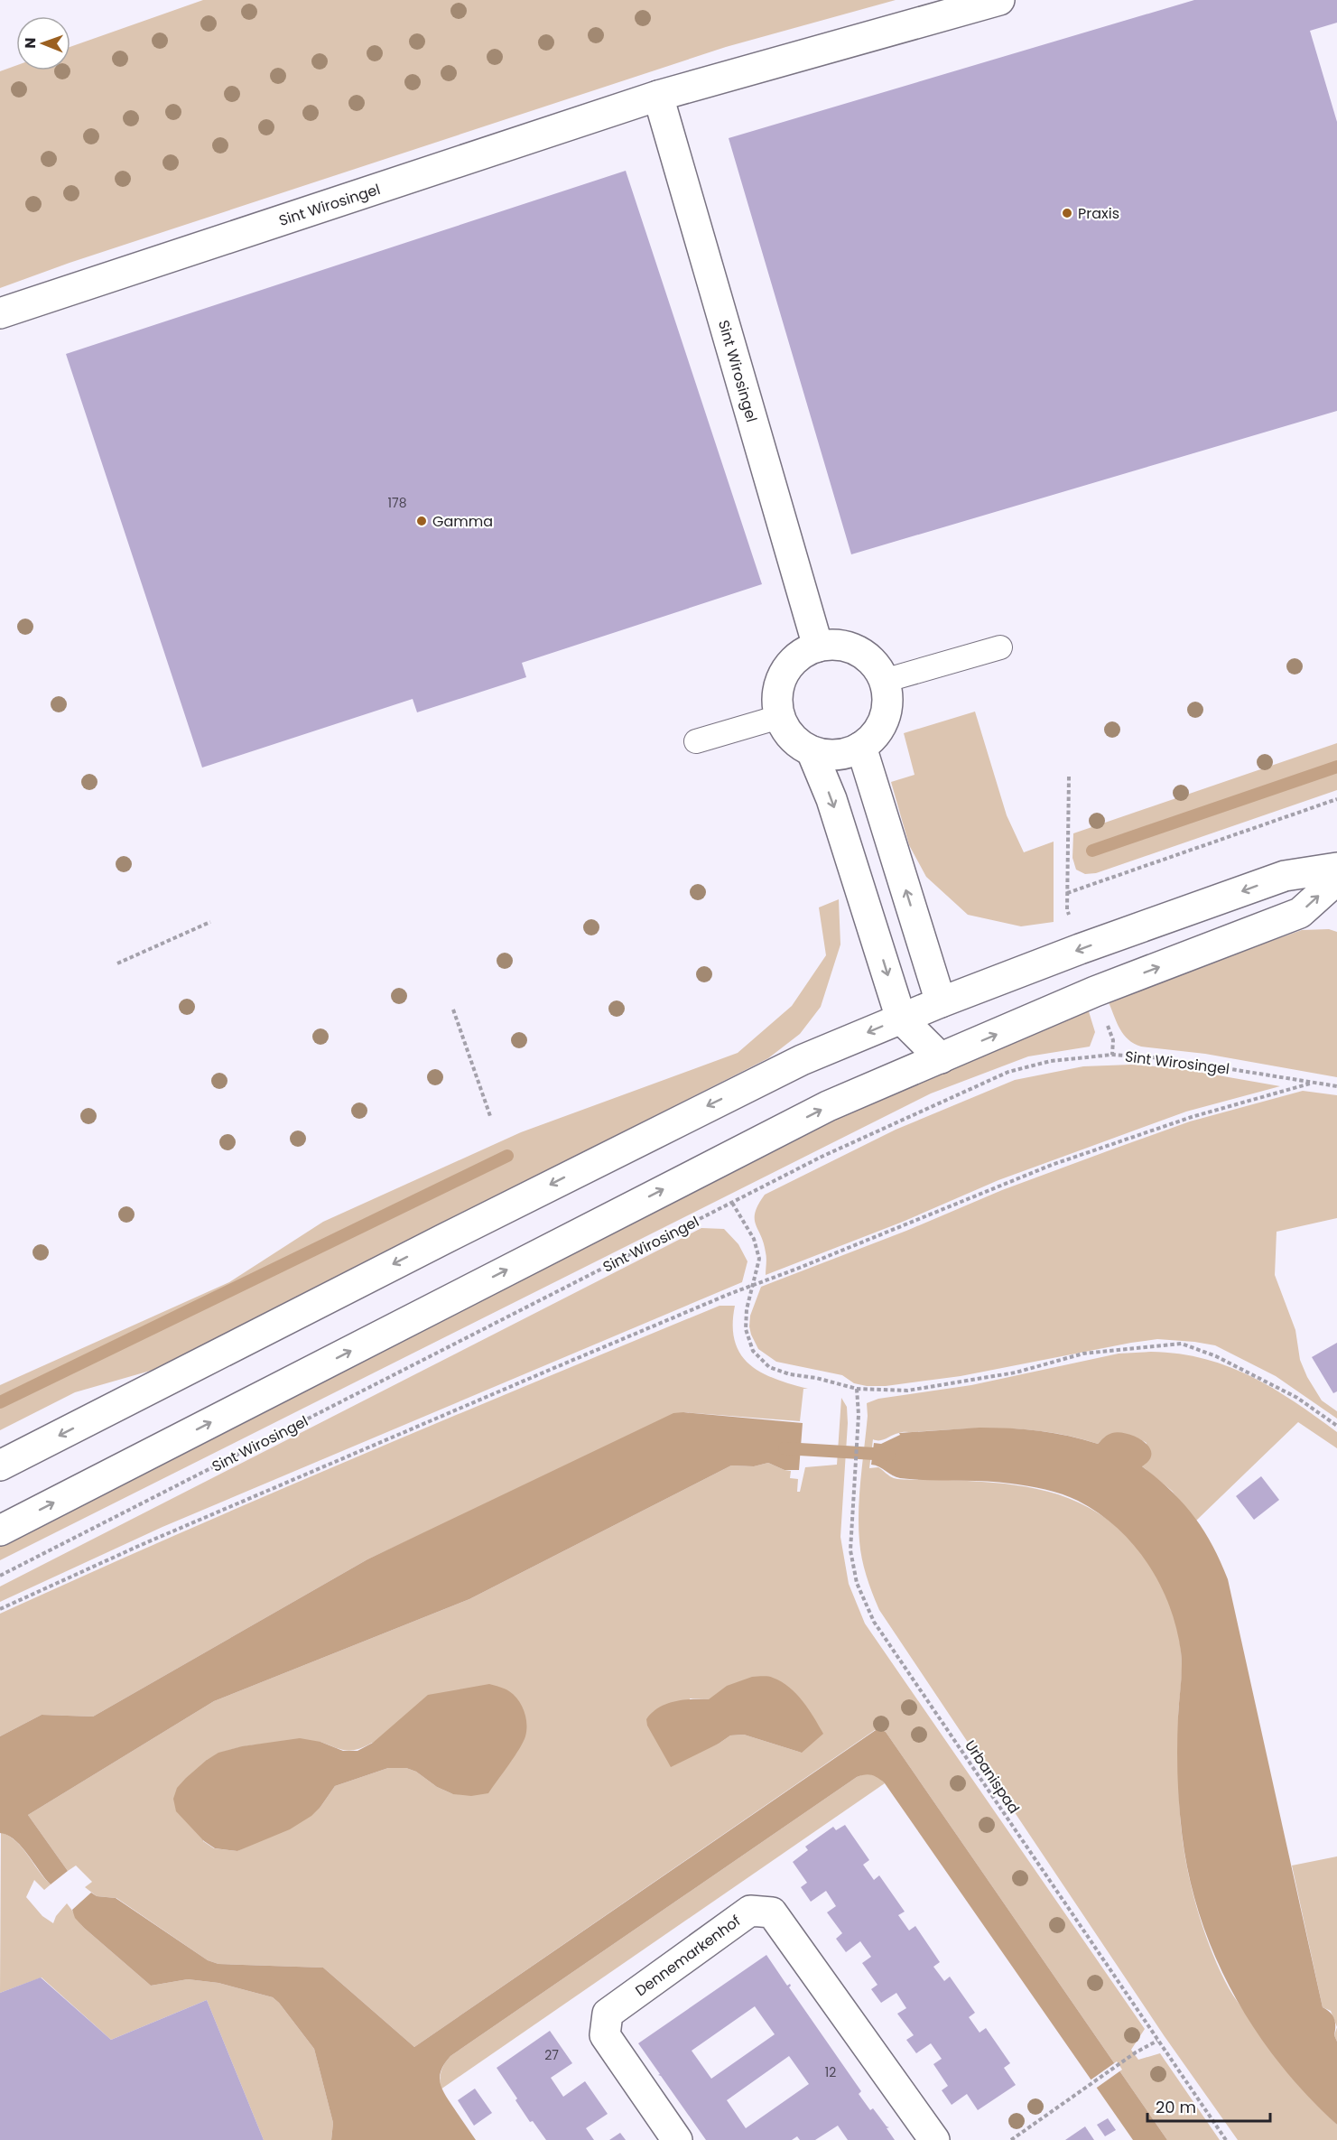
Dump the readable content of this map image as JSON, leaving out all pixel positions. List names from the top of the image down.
{
  "streets": {
    "street": ["Sint Wirosingel", "Dennemarkenhof"],
    "path": ["Urbanispad"]
  },
  "places": ["Praxis", "Gamma"],
  "house_numbers": ["178", "27", "12"],
  "scale_bar": "20 m",
  "north": "left"
}
